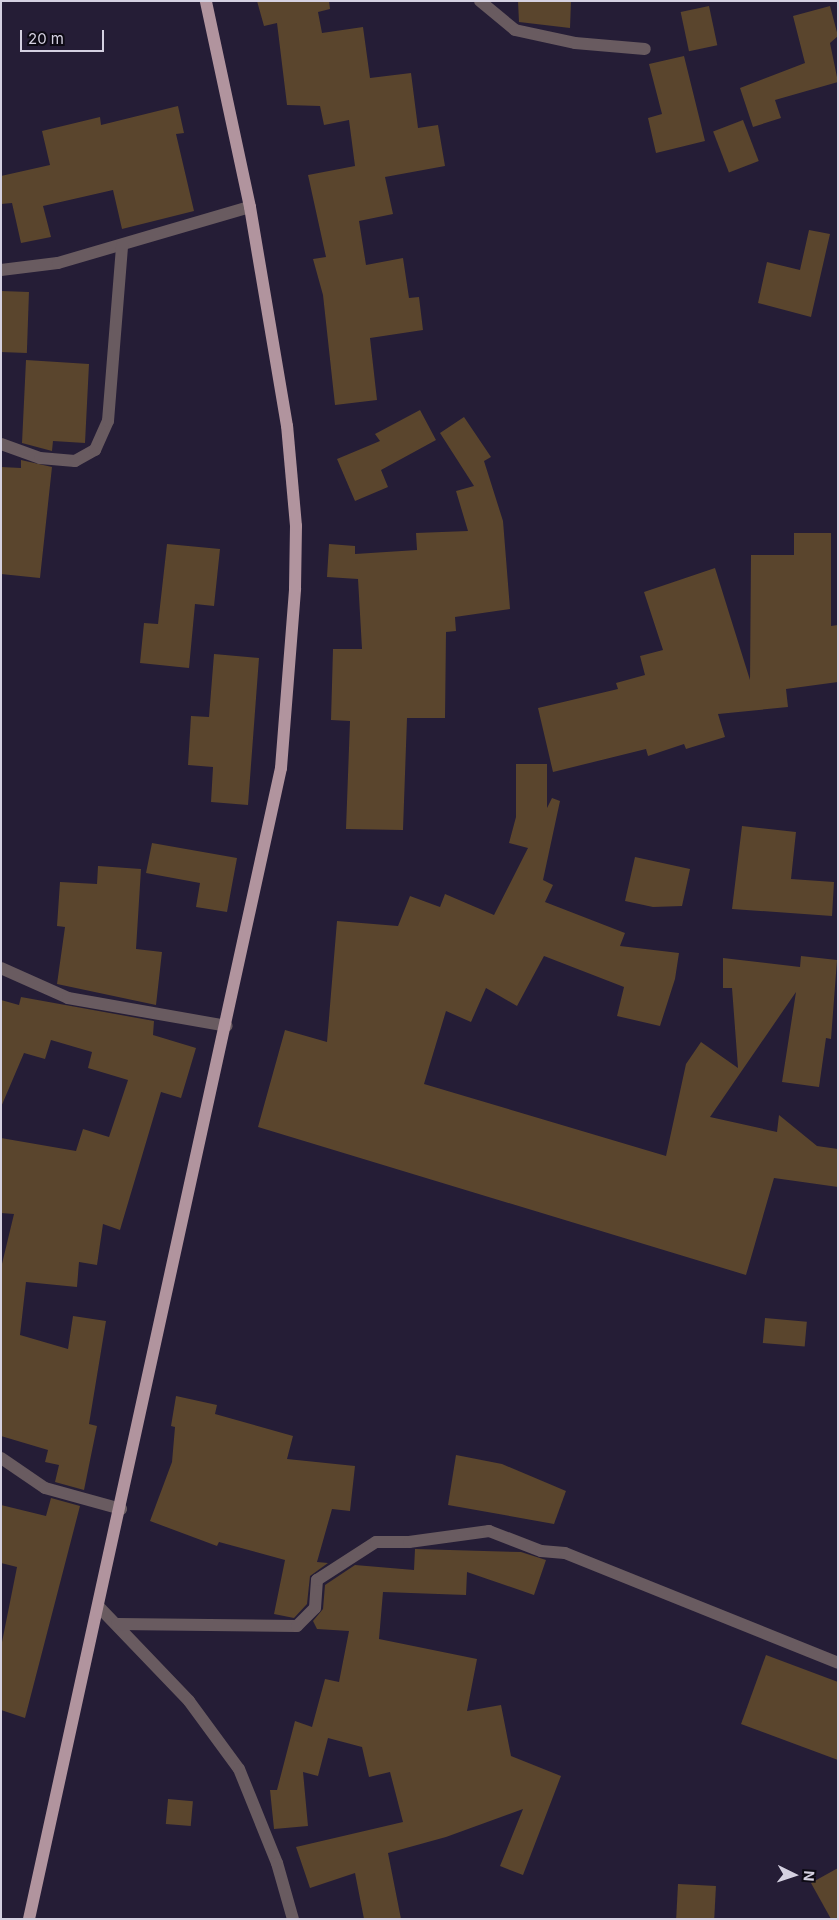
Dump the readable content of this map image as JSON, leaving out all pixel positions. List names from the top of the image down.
{
  "scale_bar": "20 m",
  "north": "right"
}
